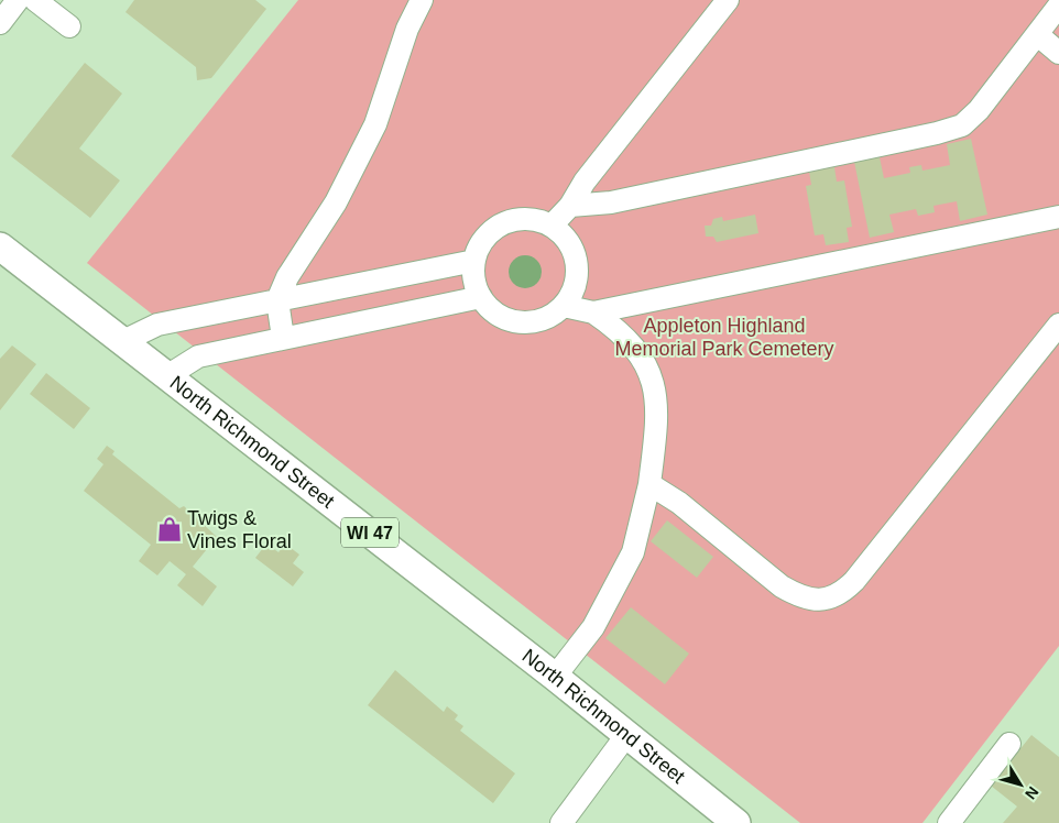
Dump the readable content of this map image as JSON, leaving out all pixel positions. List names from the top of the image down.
{
  "streets": {
    "main road": ["North Richmond Street", "WI 47"]
  },
  "parks": ["Appleton Highland Memorial Park Cemetery"],
  "places": {
    "shop": ["Twigs & Vines Floral"]
  },
  "north": "bottom right"
}
